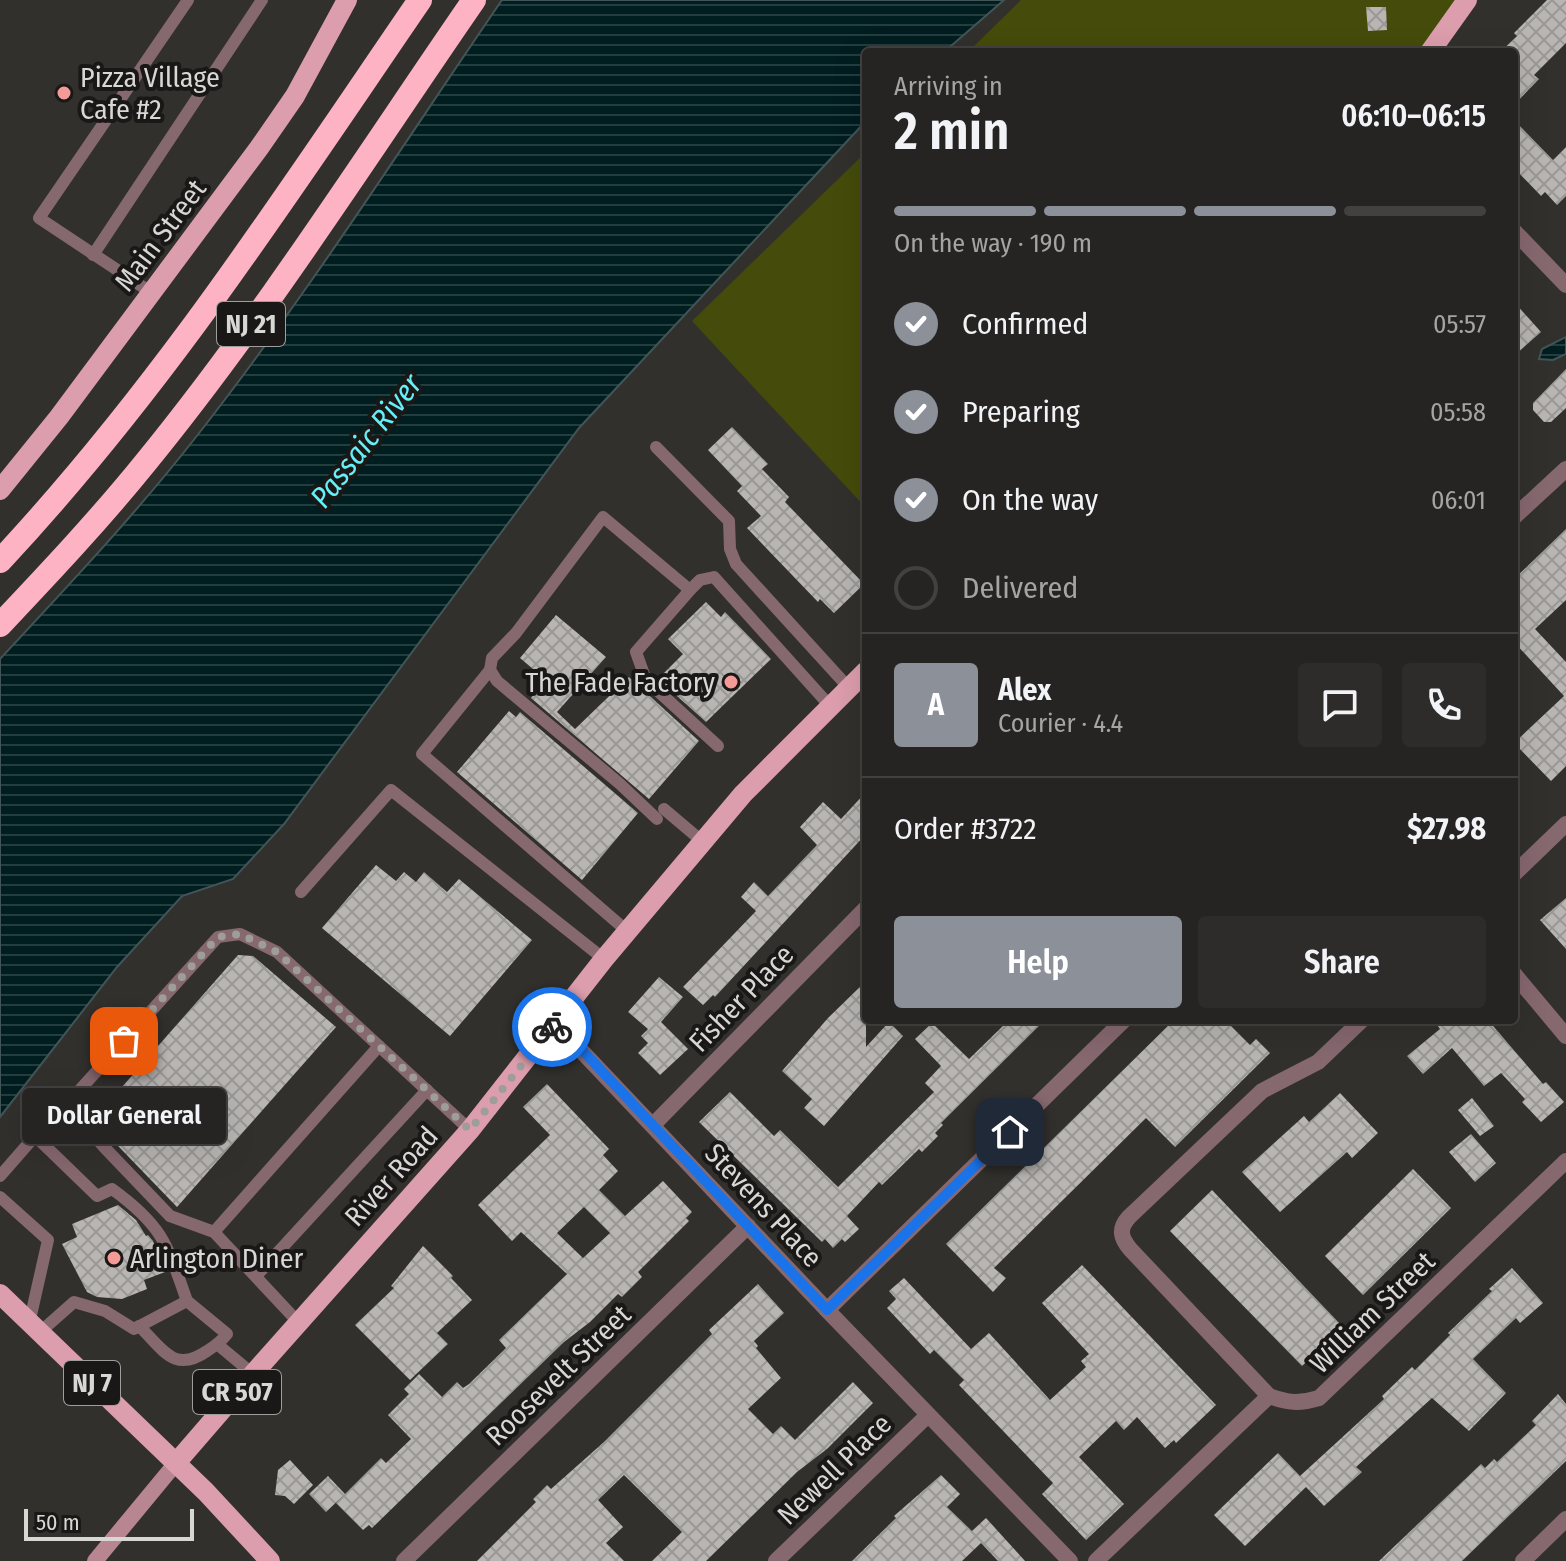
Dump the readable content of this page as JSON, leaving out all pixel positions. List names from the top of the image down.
{
  "streets": {
    "highway": ["NJ 21"],
    "main road": [
      "Main Street",
      "River Road",
      "NJ 7",
      "CR 507"
    ],
    "street": [
      "Fisher Place",
      "Stevens Place",
      "William Street",
      "Roosevelt Street",
      "Newell Place"
    ]
  },
  "crossings": [
    ["Fisher Place", "Stevens Place"],
    ["River Road", "Stevens Place"],
    ["River Road", "NJ 7"],
    ["Stevens Place", "Roosevelt Street"],
    ["Stevens Place", "Newell Place"]
  ],
  "water": ["Passaic River"],
  "places": [
    "Pizza Village Cafe #2",
    "The Fade Factory",
    "Dollar General",
    "Arlington Diner"
  ],
  "scale_bar": "50 m",
  "page": {
    "heading": ["2 min", "Arriving in", "06:10–06:15"],
    "panel": [
      "Alex",
      "Courier · 4.4",
      "Order #3722",
      "$27.98"
    ],
    "bar": "On the way · 190 m",
    "list": [
      ["Confirmed", "05:57"],
      ["Preparing", "05:58"],
      ["On the way", "06:01"],
      "Delivered"
    ],
    "round": "A",
    "buttons": ["Help", "Share"],
    "bubble": "Dollar General",
    "scale": "50 m"
  }
}
